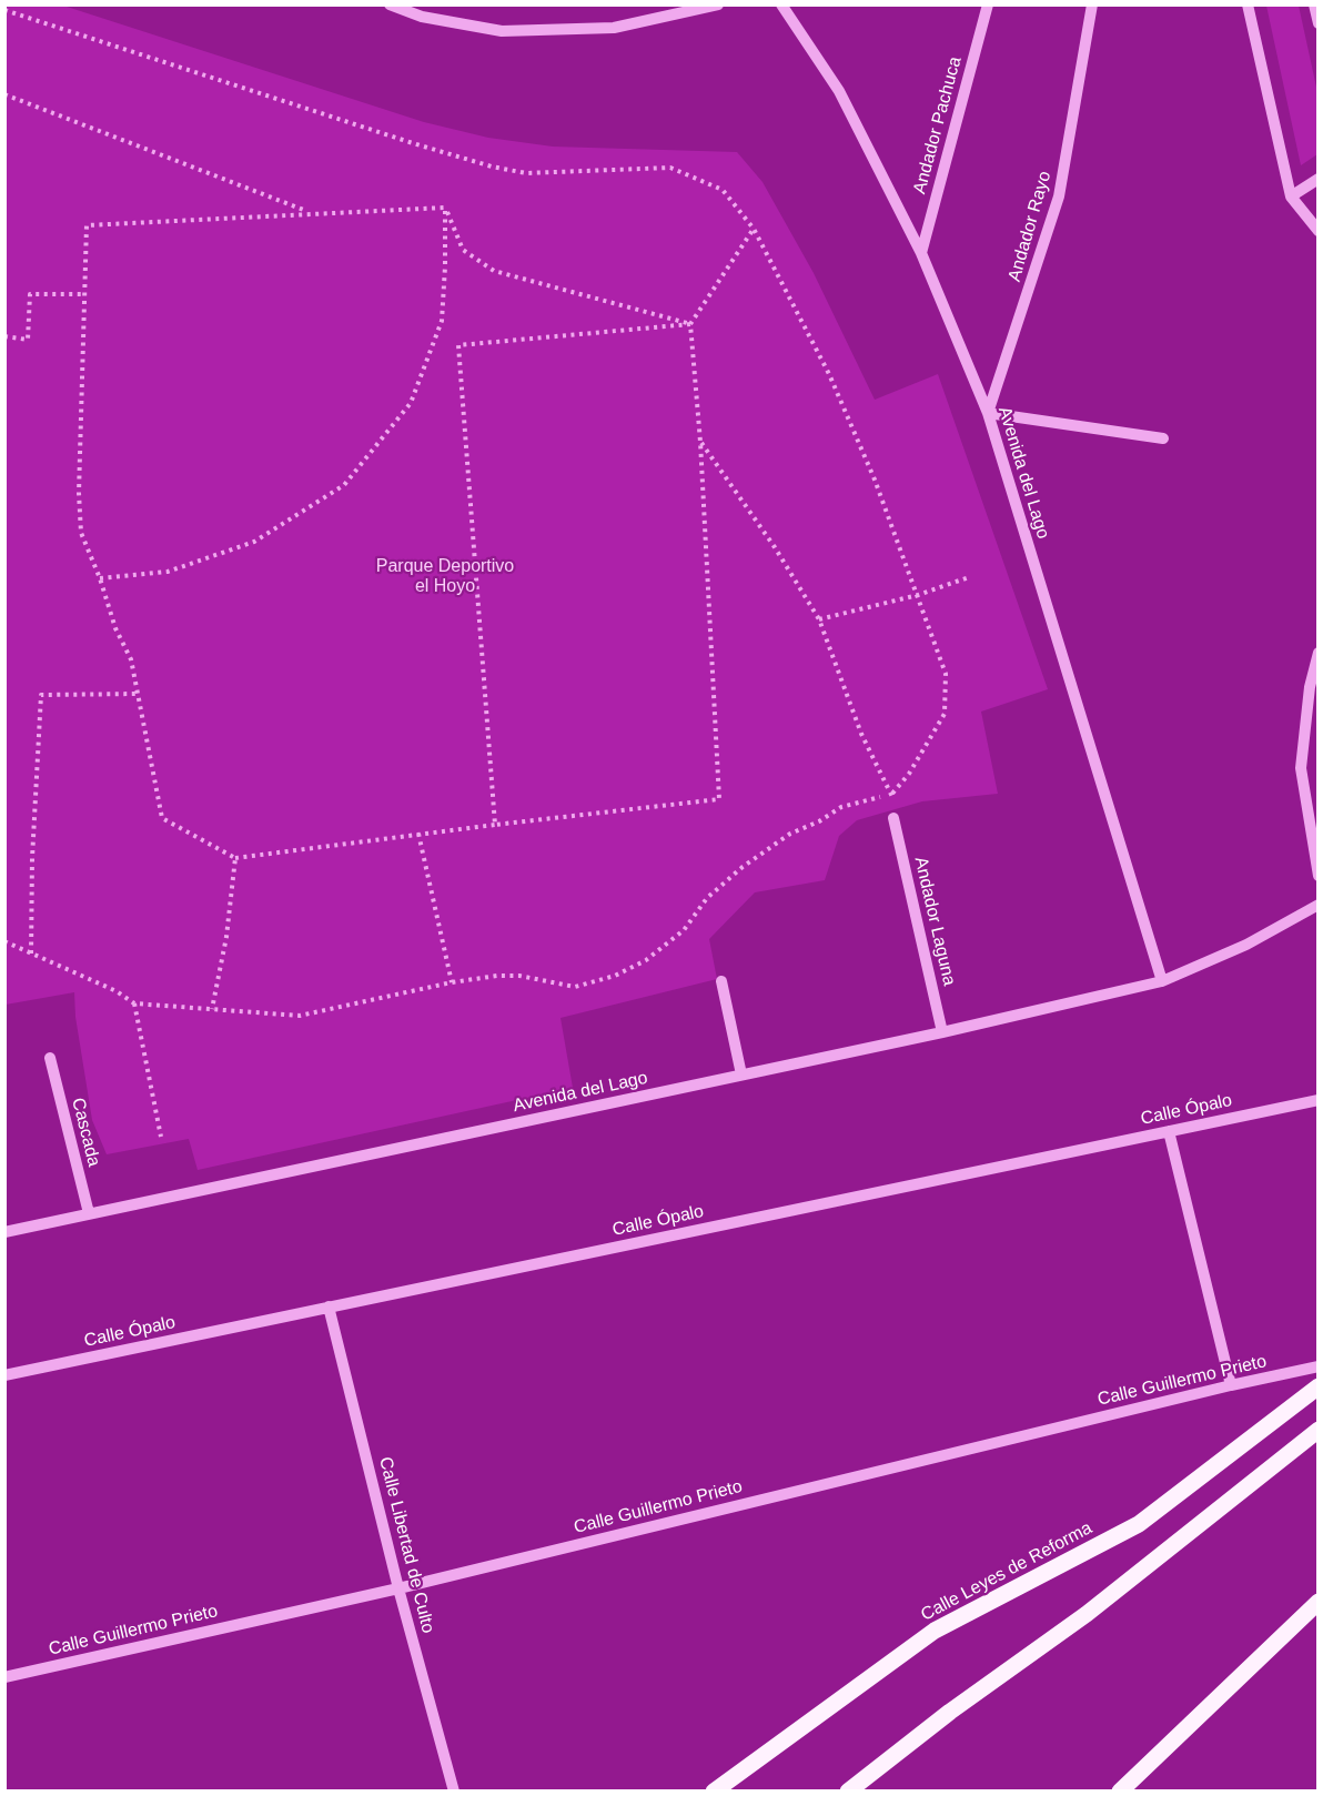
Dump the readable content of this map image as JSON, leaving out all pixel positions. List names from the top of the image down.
{
  "streets": {
    "main road": ["Calle Leyes de Reforma"],
    "street": [
      "Andador Pachuca",
      "Andador Rayo",
      "Avenida del Lago",
      "Andador Laguna",
      "Calle Ópalo",
      "Cascada",
      "Calle Guillermo Prieto",
      "Calle Libertad de Culto"
    ]
  },
  "crossings": [
    ["Andador Pachuca", "Avenida del Lago"],
    ["Andador Rayo", "Avenida del Lago"],
    ["Avenida del Lago", "Andador Laguna"],
    ["Avenida del Lago", "Cascada"],
    ["Calle Ópalo", "Calle Libertad de Culto"],
    ["Calle Guillermo Prieto", "Calle Libertad de Culto"]
  ],
  "parks": ["Parque Deportivo el Hoyo"]
}
